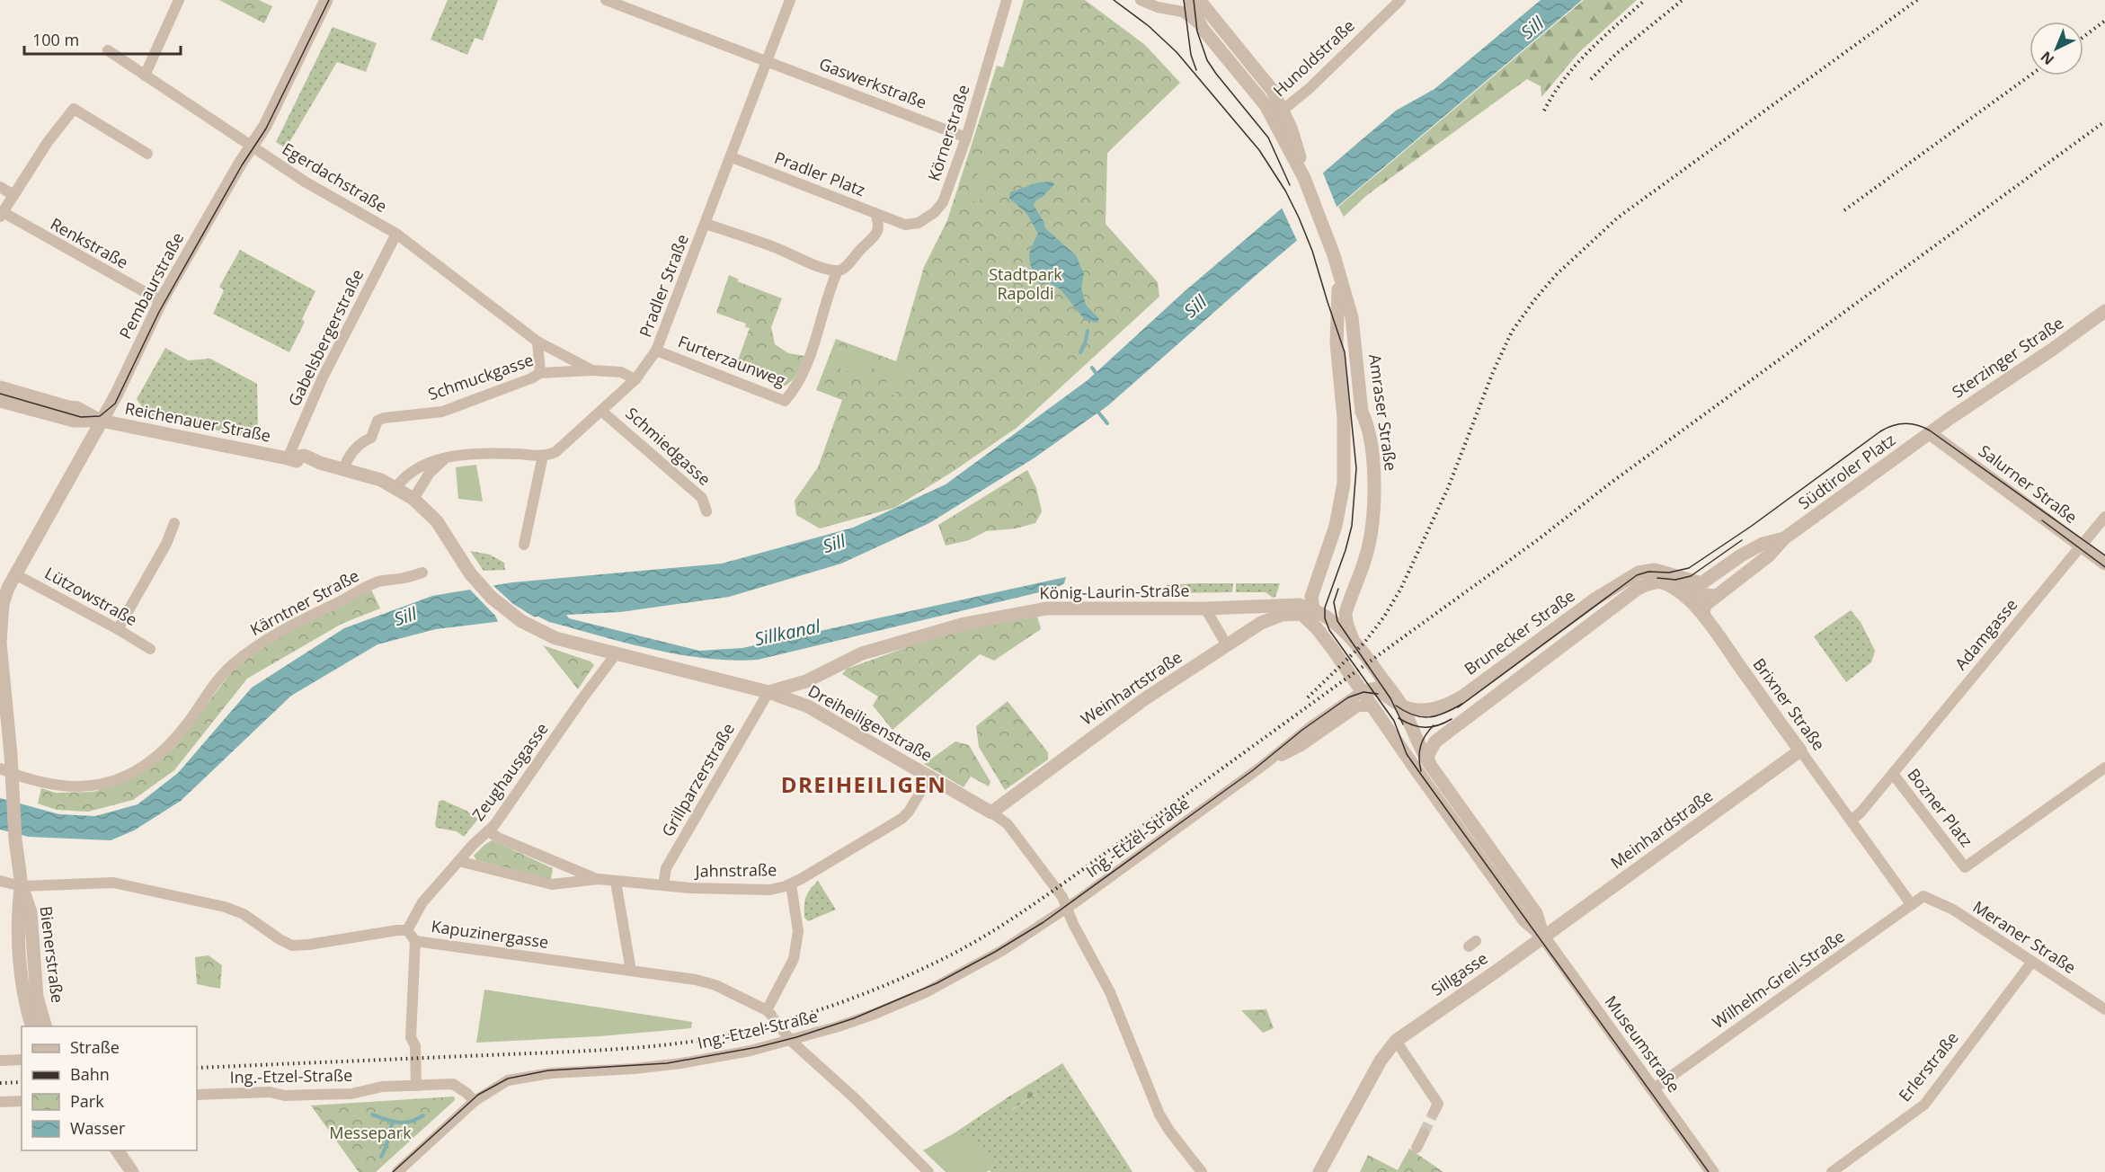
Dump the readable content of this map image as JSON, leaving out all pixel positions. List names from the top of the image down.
{
  "streets": {
    "street": [
      "Hunoldstraße",
      "Gaswerkstraße",
      "Körnerstraße",
      "Pradler Platz",
      "Egerdachstraße",
      "Renkstraße",
      "Pembaurstraße",
      "Pradler Straße",
      "Gabelsbergerstraße",
      "Sterzinger Straße",
      "Furterzaunweg",
      "Schmuckgasse",
      "Amraser Straße",
      "Reichenauer Straße",
      "Schmiedgasse",
      "Südtiroler Platz",
      "Salurner Straße",
      "König-Laurin-Straße",
      "Lützowstraße",
      "Kärntner Straße",
      "Brunecker Straße",
      "Adamgasse",
      "Weinhartstraße",
      "Brixner Straße",
      "Dreiheiligenstraße",
      "Zeughausgasse",
      "Grillparzerstraße",
      "Bozner Platz",
      "Meinhardstraße",
      "Ing.-Etzel-Straße",
      "Jahnstraße",
      "Kapuzinergasse",
      "Meraner Straße",
      "Bienerstraße",
      "Sillgasse",
      "Wilhelm-Greil-Straße",
      "Museumstraße",
      "Erlerstraße"
    ]
  },
  "crossings": [
    ["Hunoldstraße", "Amraser Straße"],
    ["Gaswerkstraße", "Körnerstraße"],
    ["Gaswerkstraße", "Pradler Straße"],
    ["Körnerstraße", "Pradler Platz"],
    ["Pradler Platz", "Pradler Straße"],
    ["Pradler Platz", "Furterzaunweg"],
    ["Egerdachstraße", "Pembaurstraße"],
    ["Egerdachstraße", "Pradler Straße"],
    ["Egerdachstraße", "Gabelsbergerstraße"],
    ["Egerdachstraße", "Schmuckgasse"],
    ["Renkstraße", "Pembaurstraße"],
    ["Pembaurstraße", "Reichenauer Straße"],
    ["Pembaurstraße", "Lützowstraße"],
    ["Pembaurstraße", "Kärntner Straße"],
    ["Pembaurstraße", "Bienerstraße"],
    ["Pradler Straße", "Furterzaunweg"],
    ["Pradler Straße", "Schmiedgasse"],
    ["Gabelsbergerstraße", "Reichenauer Straße"],
    ["Sterzinger Straße", "Südtiroler Platz"],
    ["Sterzinger Straße", "Salurner Straße"],
    ["Schmuckgasse", "Reichenauer Straße"],
    ["Amraser Straße", "König-Laurin-Straße"],
    ["Amraser Straße", "Weinhartstraße"],
    ["Amraser Straße", "Museumstraße"],
    ["Reichenauer Straße", "Dreiheiligenstraße"],
    ["Südtiroler Platz", "Salurner Straße"],
    ["Südtiroler Platz", "Brixner Straße"],
    ["Salurner Straße", "Adamgasse"],
    ["König-Laurin-Straße", "Weinhartstraße"],
    ["König-Laurin-Straße", "Dreiheiligenstraße"],
    ["König-Laurin-Straße", "Grillparzerstraße"],
    ["König-Laurin-Straße", "Museumstraße"],
    ["Brunecker Straße", "Museumstraße"],
    ["Adamgasse", "Bozner Platz"],
    ["Weinhartstraße", "Dreiheiligenstraße"],
    ["Weinhartstraße", "Museumstraße"],
    ["Brixner Straße", "Bozner Platz"],
    ["Brixner Straße", "Meinhardstraße"],
    ["Dreiheiligenstraße", "Zeughausgasse"],
    ["Dreiheiligenstraße", "Grillparzerstraße"],
    ["Dreiheiligenstraße", "Ing.-Etzel-Straße"],
    ["Dreiheiligenstraße", "Jahnstraße"],
    ["Zeughausgasse", "Jahnstraße"],
    ["Zeughausgasse", "Kapuzinergasse"],
    ["Grillparzerstraße", "Jahnstraße"],
    ["Meinhardstraße", "Sillgasse"],
    ["Meinhardstraße", "Museumstraße"],
    ["Ing.-Etzel-Straße", "Museumstraße"],
    ["Jahnstraße", "Kapuzinergasse"],
    ["Kapuzinergasse", "Bienerstraße"],
    ["Meraner Straße", "Wilhelm-Greil-Straße"],
    ["Meraner Straße", "Erlerstraße"],
    ["Sillgasse", "Museumstraße"],
    ["Wilhelm-Greil-Straße", "Museumstraße"]
  ],
  "districts": ["DREIHEILIGEN"],
  "water": ["Sill", "Sillkanal"],
  "parks": ["Stadtpark Rapoldi", "Messepark"],
  "legend": [
    "Straße",
    "Bahn",
    "Park",
    "Wasser"
  ],
  "scale_bar": "100 m",
  "north": "bottom left"
}
